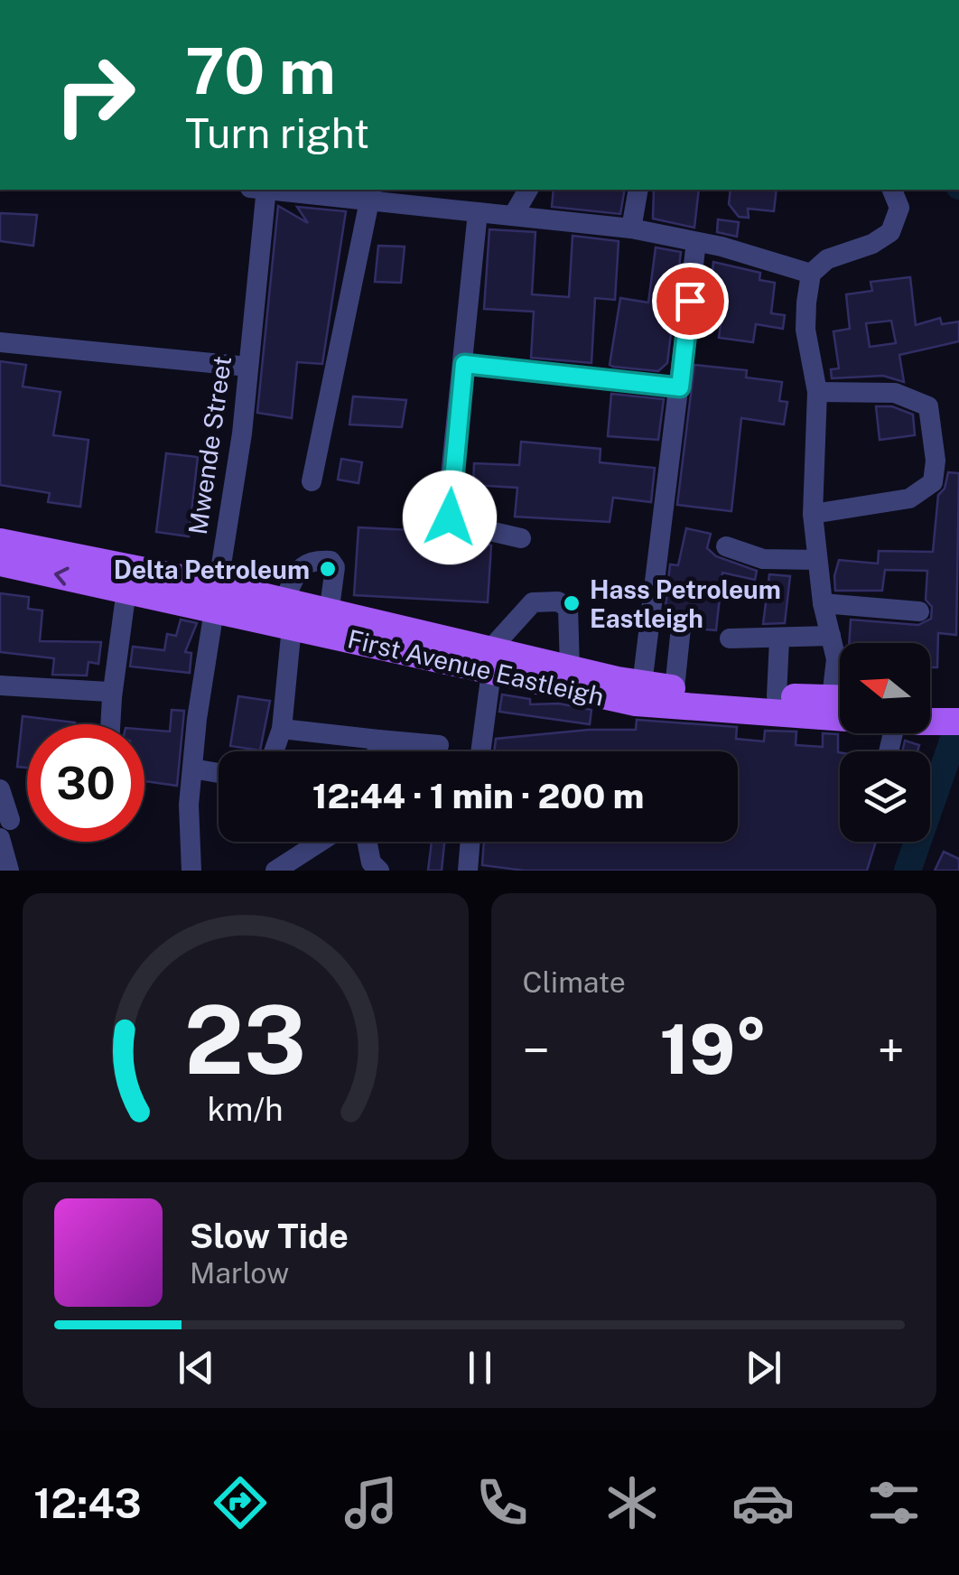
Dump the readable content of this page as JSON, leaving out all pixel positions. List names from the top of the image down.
{
  "streets": {
    "main road": ["First Avenue Eastleigh"],
    "street": ["Mwende Street"]
  },
  "crossings": [
    ["Mwende Street", "First Avenue Eastleigh"]
  ],
  "places": ["Delta Petroleum", "Hass Petroleum Eastleigh"],
  "north": "left",
  "page": {
    "turn": ["70 m", "Turn right"],
    "limit": "30",
    "trip": "12:44 · 1 min · 200 m",
    "tile": "Climate",
    "heat": ["−", "19°", "+"],
    "song": ["Slow Tide", "Marlow"],
    "tabs": "12:43",
    "gauge": ["23", "km/h"]
  }
}
